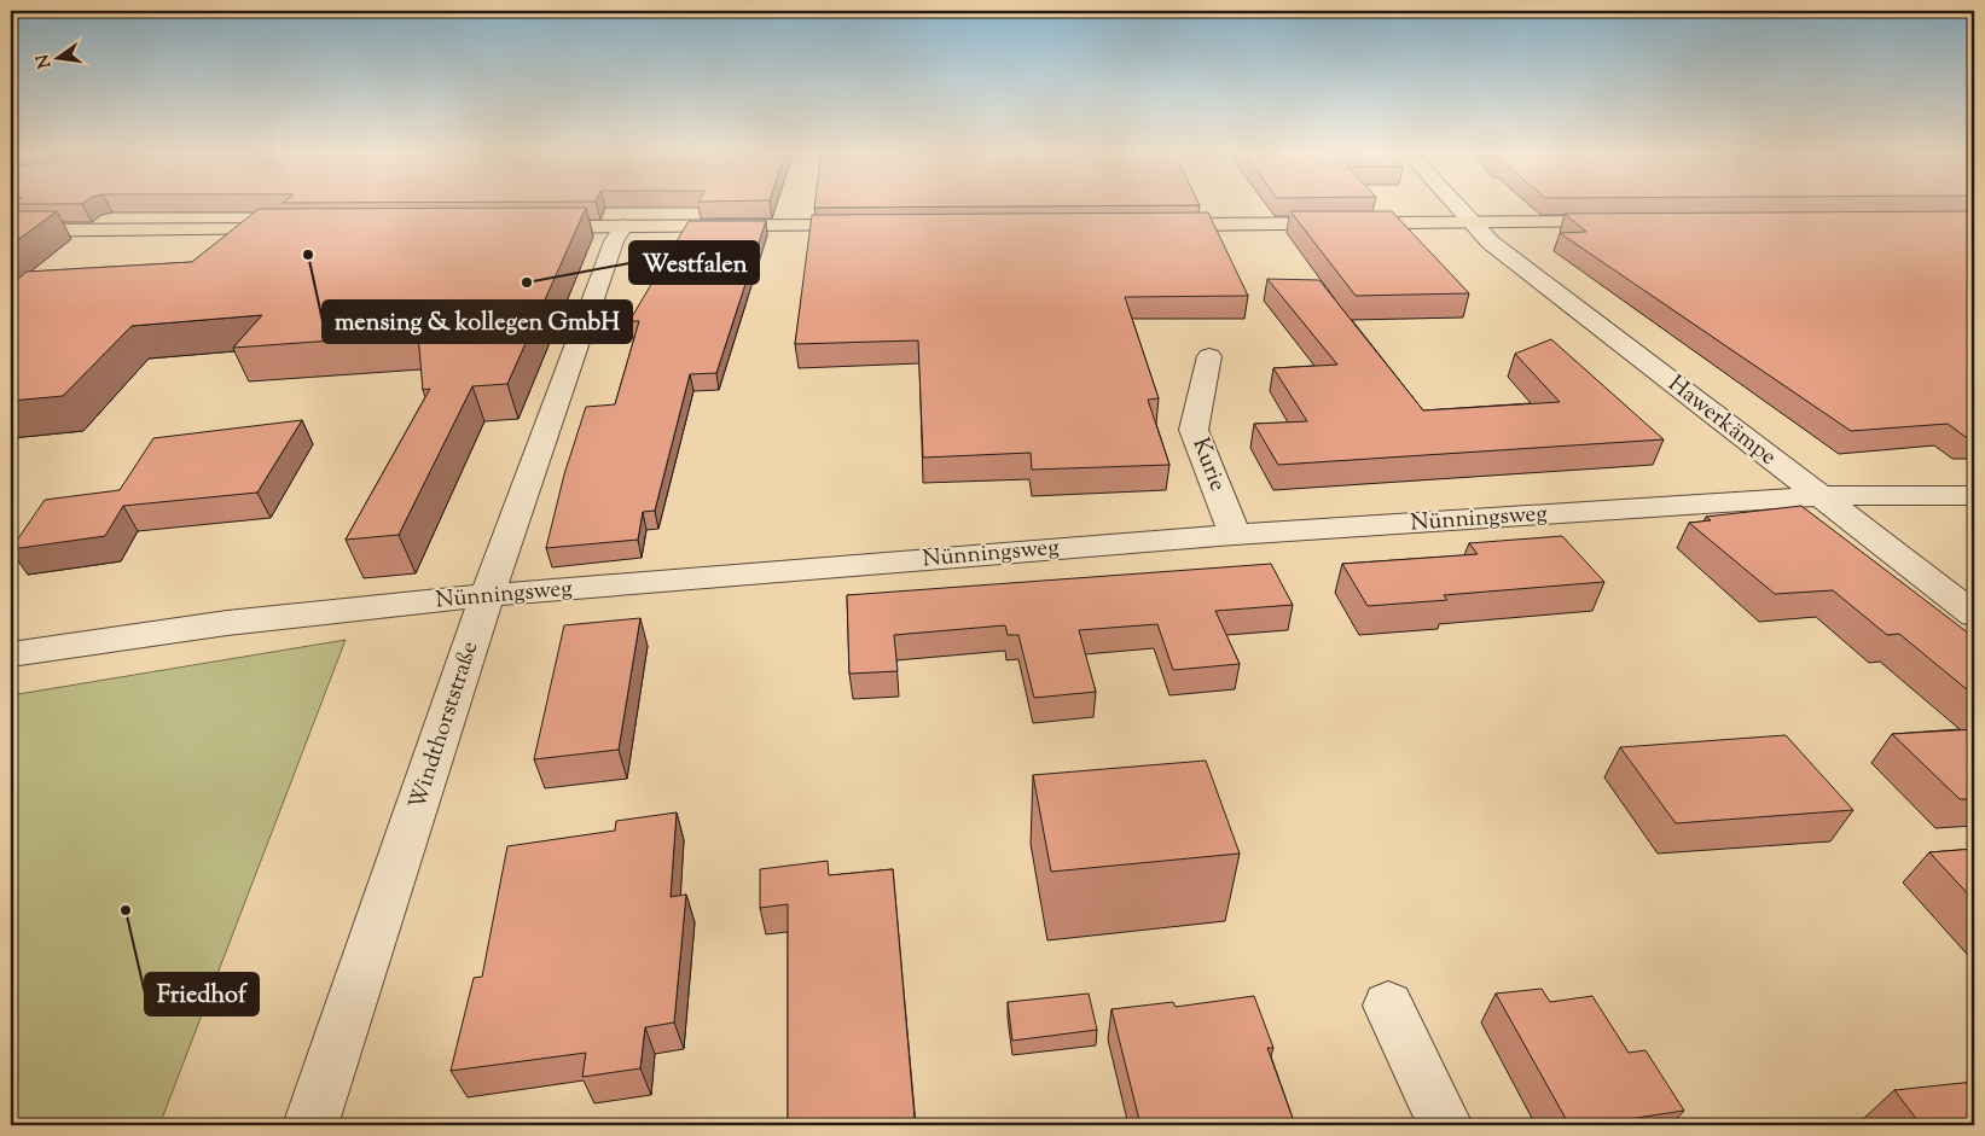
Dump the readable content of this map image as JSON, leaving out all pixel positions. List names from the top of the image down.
{
  "streets": {
    "street": [
      "Hawerkämpe",
      "Kurie",
      "Nünningsweg",
      "Windthorststraße"
    ]
  },
  "crossings": [
    ["Hawerkämpe", "Nünningsweg"],
    ["Kurie", "Nünningsweg"],
    ["Nünningsweg", "Windthorststraße"]
  ],
  "places": ["mensing & kollegen GmbH", "Westfalen", "Friedhof"],
  "north": "left"
}
